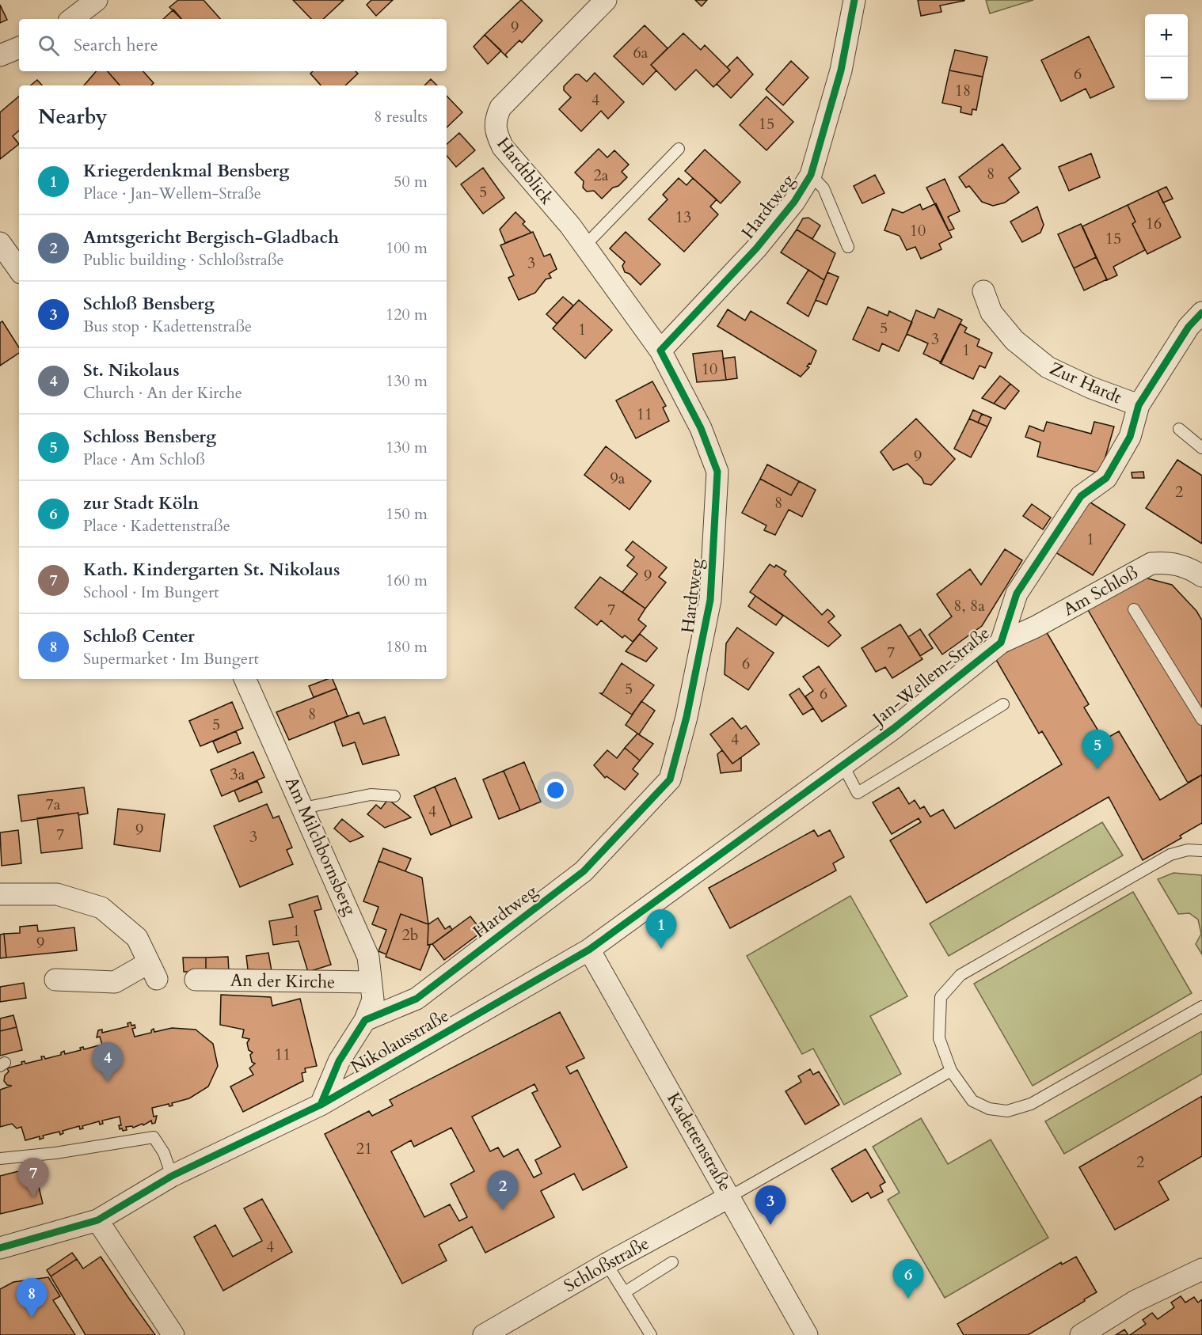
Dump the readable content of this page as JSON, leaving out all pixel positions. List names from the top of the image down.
{
  "streets": {
    "street": [
      "Hardtblick",
      "Hardtweg",
      "Zur Hardt",
      "Am Schloß",
      "Jan-Wellem-Straße",
      "Am Milchbornsberg",
      "An der Kirche",
      "Nikolausstraße",
      "Kadettenstraße",
      "Schloßstraße"
    ]
  },
  "crossings": [
    ["Hardtblick", "Hardtweg"],
    ["Hardtweg", "Am Milchbornsberg"],
    ["Zur Hardt", "Jan-Wellem-Straße"],
    ["Am Schloß", "Jan-Wellem-Straße"],
    ["Jan-Wellem-Straße", "Nikolausstraße"],
    ["Jan-Wellem-Straße", "Kadettenstraße"],
    ["Am Milchbornsberg", "An der Kirche"],
    ["Nikolausstraße", "Kadettenstraße"],
    ["Kadettenstraße", "Schloßstraße"]
  ],
  "house_numbers": [
    "9",
    "6a",
    "6",
    "18",
    "4",
    "15",
    "8",
    "2a",
    "5",
    "13",
    "16",
    "10",
    "15",
    "3",
    "5",
    "1",
    "3",
    "1",
    "10",
    "11",
    "9",
    "9a",
    "2",
    "8",
    "1",
    "9",
    "8, 8a",
    "7",
    "7",
    "6",
    "5",
    "6",
    "8",
    "5",
    "4",
    "3a",
    "7a",
    "4",
    "9",
    "7",
    "3",
    "1",
    "2b",
    "9",
    "11",
    "21",
    "2",
    "4"
  ],
  "page": {
    "map_buttons": ["+", "−"],
    "search": "Search here",
    "heading": ["Nearby", "8 results"],
    "list": [
      {
        "mark": "1",
        "name": "Kriegerdenkmal Bensberg",
        "note": "Place · Jan-Wellem-Straße",
        "value": "50 m"
      },
      {
        "mark": "2",
        "name": "Amtsgericht Bergisch-Gladbach",
        "note": "Public building · Schloßstraße",
        "value": "100 m"
      },
      {
        "mark": "3",
        "name": "Schloß Bensberg",
        "note": "Bus stop · Kadettenstraße",
        "value": "120 m"
      },
      {
        "mark": "4",
        "name": "St. Nikolaus",
        "note": "Church · An der Kirche",
        "value": "130 m"
      },
      {
        "mark": "5",
        "name": "Schloss Bensberg",
        "note": "Place · Am Schloß",
        "value": "130 m"
      },
      {
        "mark": "6",
        "name": "zur Stadt Köln",
        "note": "Place · Kadettenstraße",
        "value": "150 m"
      },
      {
        "mark": "7",
        "name": "Kath. Kindergarten St. Nikolaus",
        "note": "School · Im Bungert",
        "value": "160 m"
      },
      {
        "mark": "8",
        "name": "Schloß Center",
        "note": "Supermarket · Im Bungert",
        "value": "180 m"
      }
    ],
    "pins": [
      "5",
      "1",
      "4",
      "7",
      "2",
      "3",
      "6",
      "8"
    ]
  }
}
